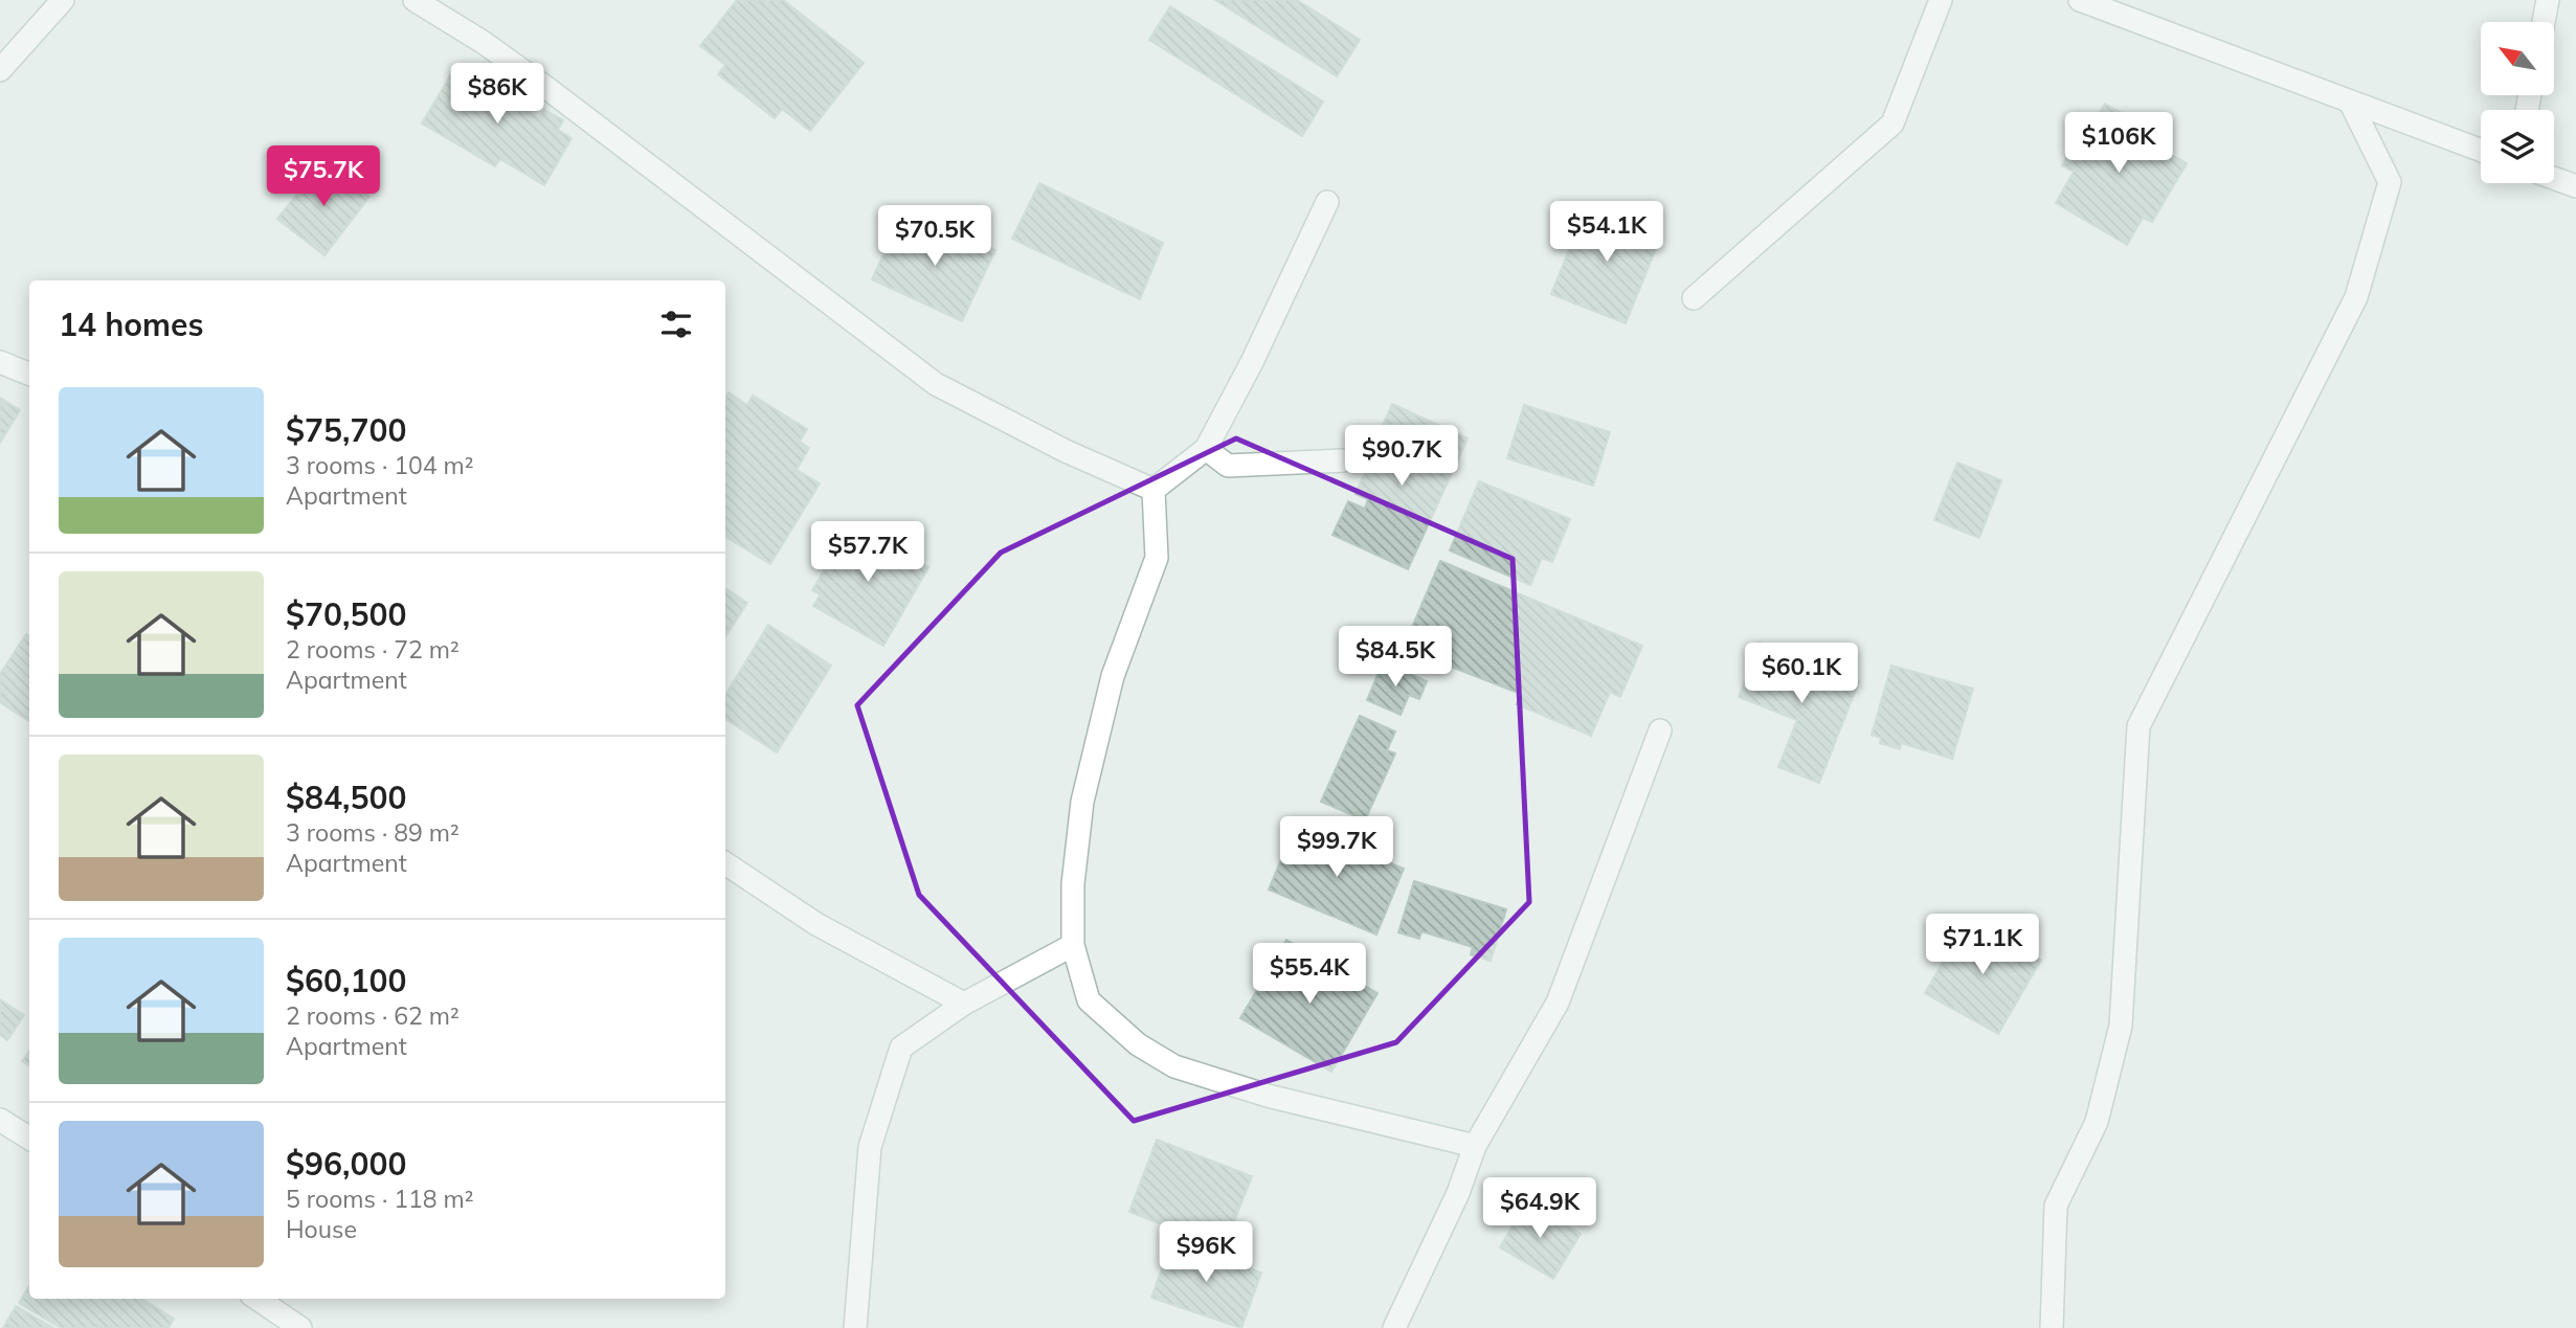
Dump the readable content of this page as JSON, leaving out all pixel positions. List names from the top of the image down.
{
  "north": "top left",
  "page": {
    "price": [
      "$86K",
      "$106K",
      "$75.7K",
      "$54.1K",
      "$70.5K",
      "$90.7K",
      "$57.7K",
      "$84.5K",
      "$60.1K",
      "$99.7K",
      "$71.1K",
      "$55.4K",
      "$64.9K",
      "$96K"
    ],
    "heading": "14 homes",
    "list": [
      {
        "name": "$75,700",
        "note": "3 rooms · 104 m² · Apartment"
      },
      {
        "name": "$70,500",
        "note": "2 rooms · 72 m² · Apartment"
      },
      {
        "name": "$84,500",
        "note": "3 rooms · 89 m² · Apartment"
      },
      {
        "name": "$60,100",
        "note": "2 rooms · 62 m² · Apartment"
      },
      {
        "name": "$96,000",
        "note": "5 rooms · 118 m² · House"
      }
    ]
  }
}
